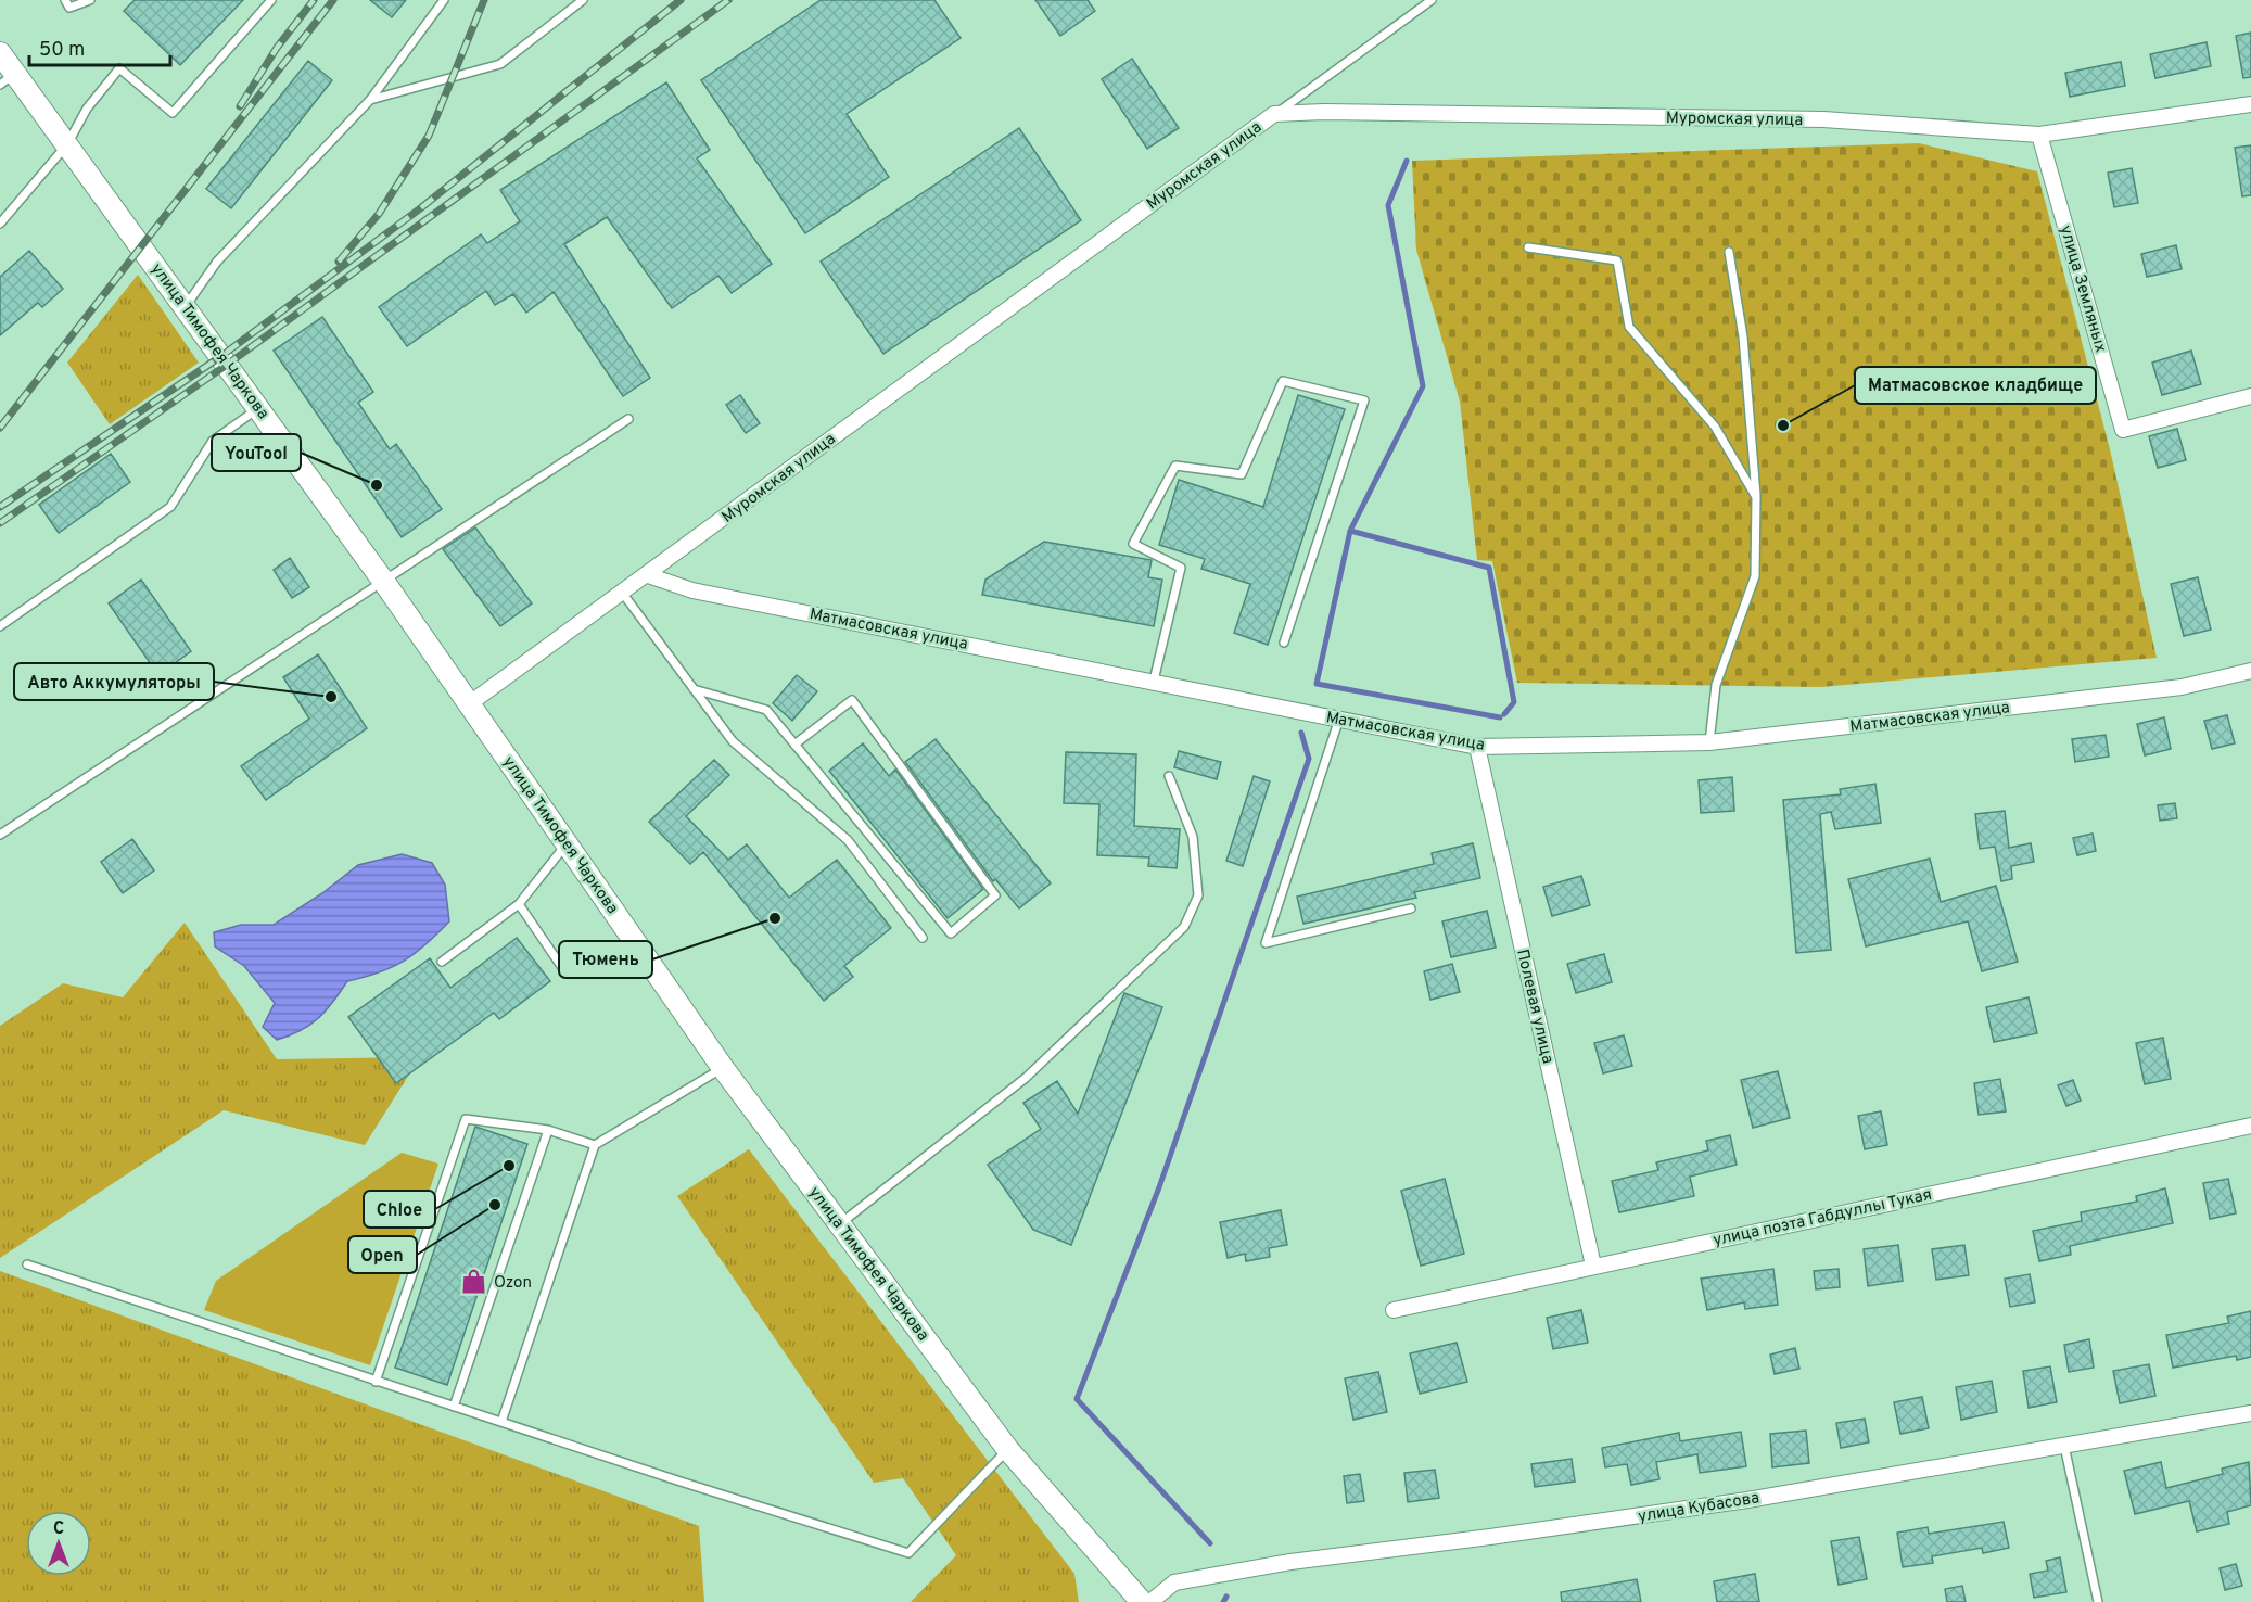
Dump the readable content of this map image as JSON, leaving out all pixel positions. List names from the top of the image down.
{
  "streets": {
    "main road": ["улица Тимофея Чаркова"],
    "street": [
      "Муромская улица",
      "улица Земляных",
      "Матмасовская улица",
      "Полевая улица",
      "улица поэта Габдуллы Тукая",
      "улица Кубасова"
    ]
  },
  "crossings": [
    ["Муромская улица", "улица Земляных"],
    ["Муромская улица", "улица Тимофея Чаркова"],
    ["Муромская улица", "Матмасовская улица"],
    ["Матмасовская улица", "Полевая улица"],
    ["Полевая улица", "улица поэта Габдуллы Тукая"]
  ],
  "places": {
    "other": [
      "Матмасовское кладбище",
      "YouTool",
      "Авто Аккумуляторы",
      "Тюмень",
      "Chloe",
      "Open"
    ],
    "shop": ["Ozon"]
  },
  "scale_bar": "50 m",
  "north": "top"
}
